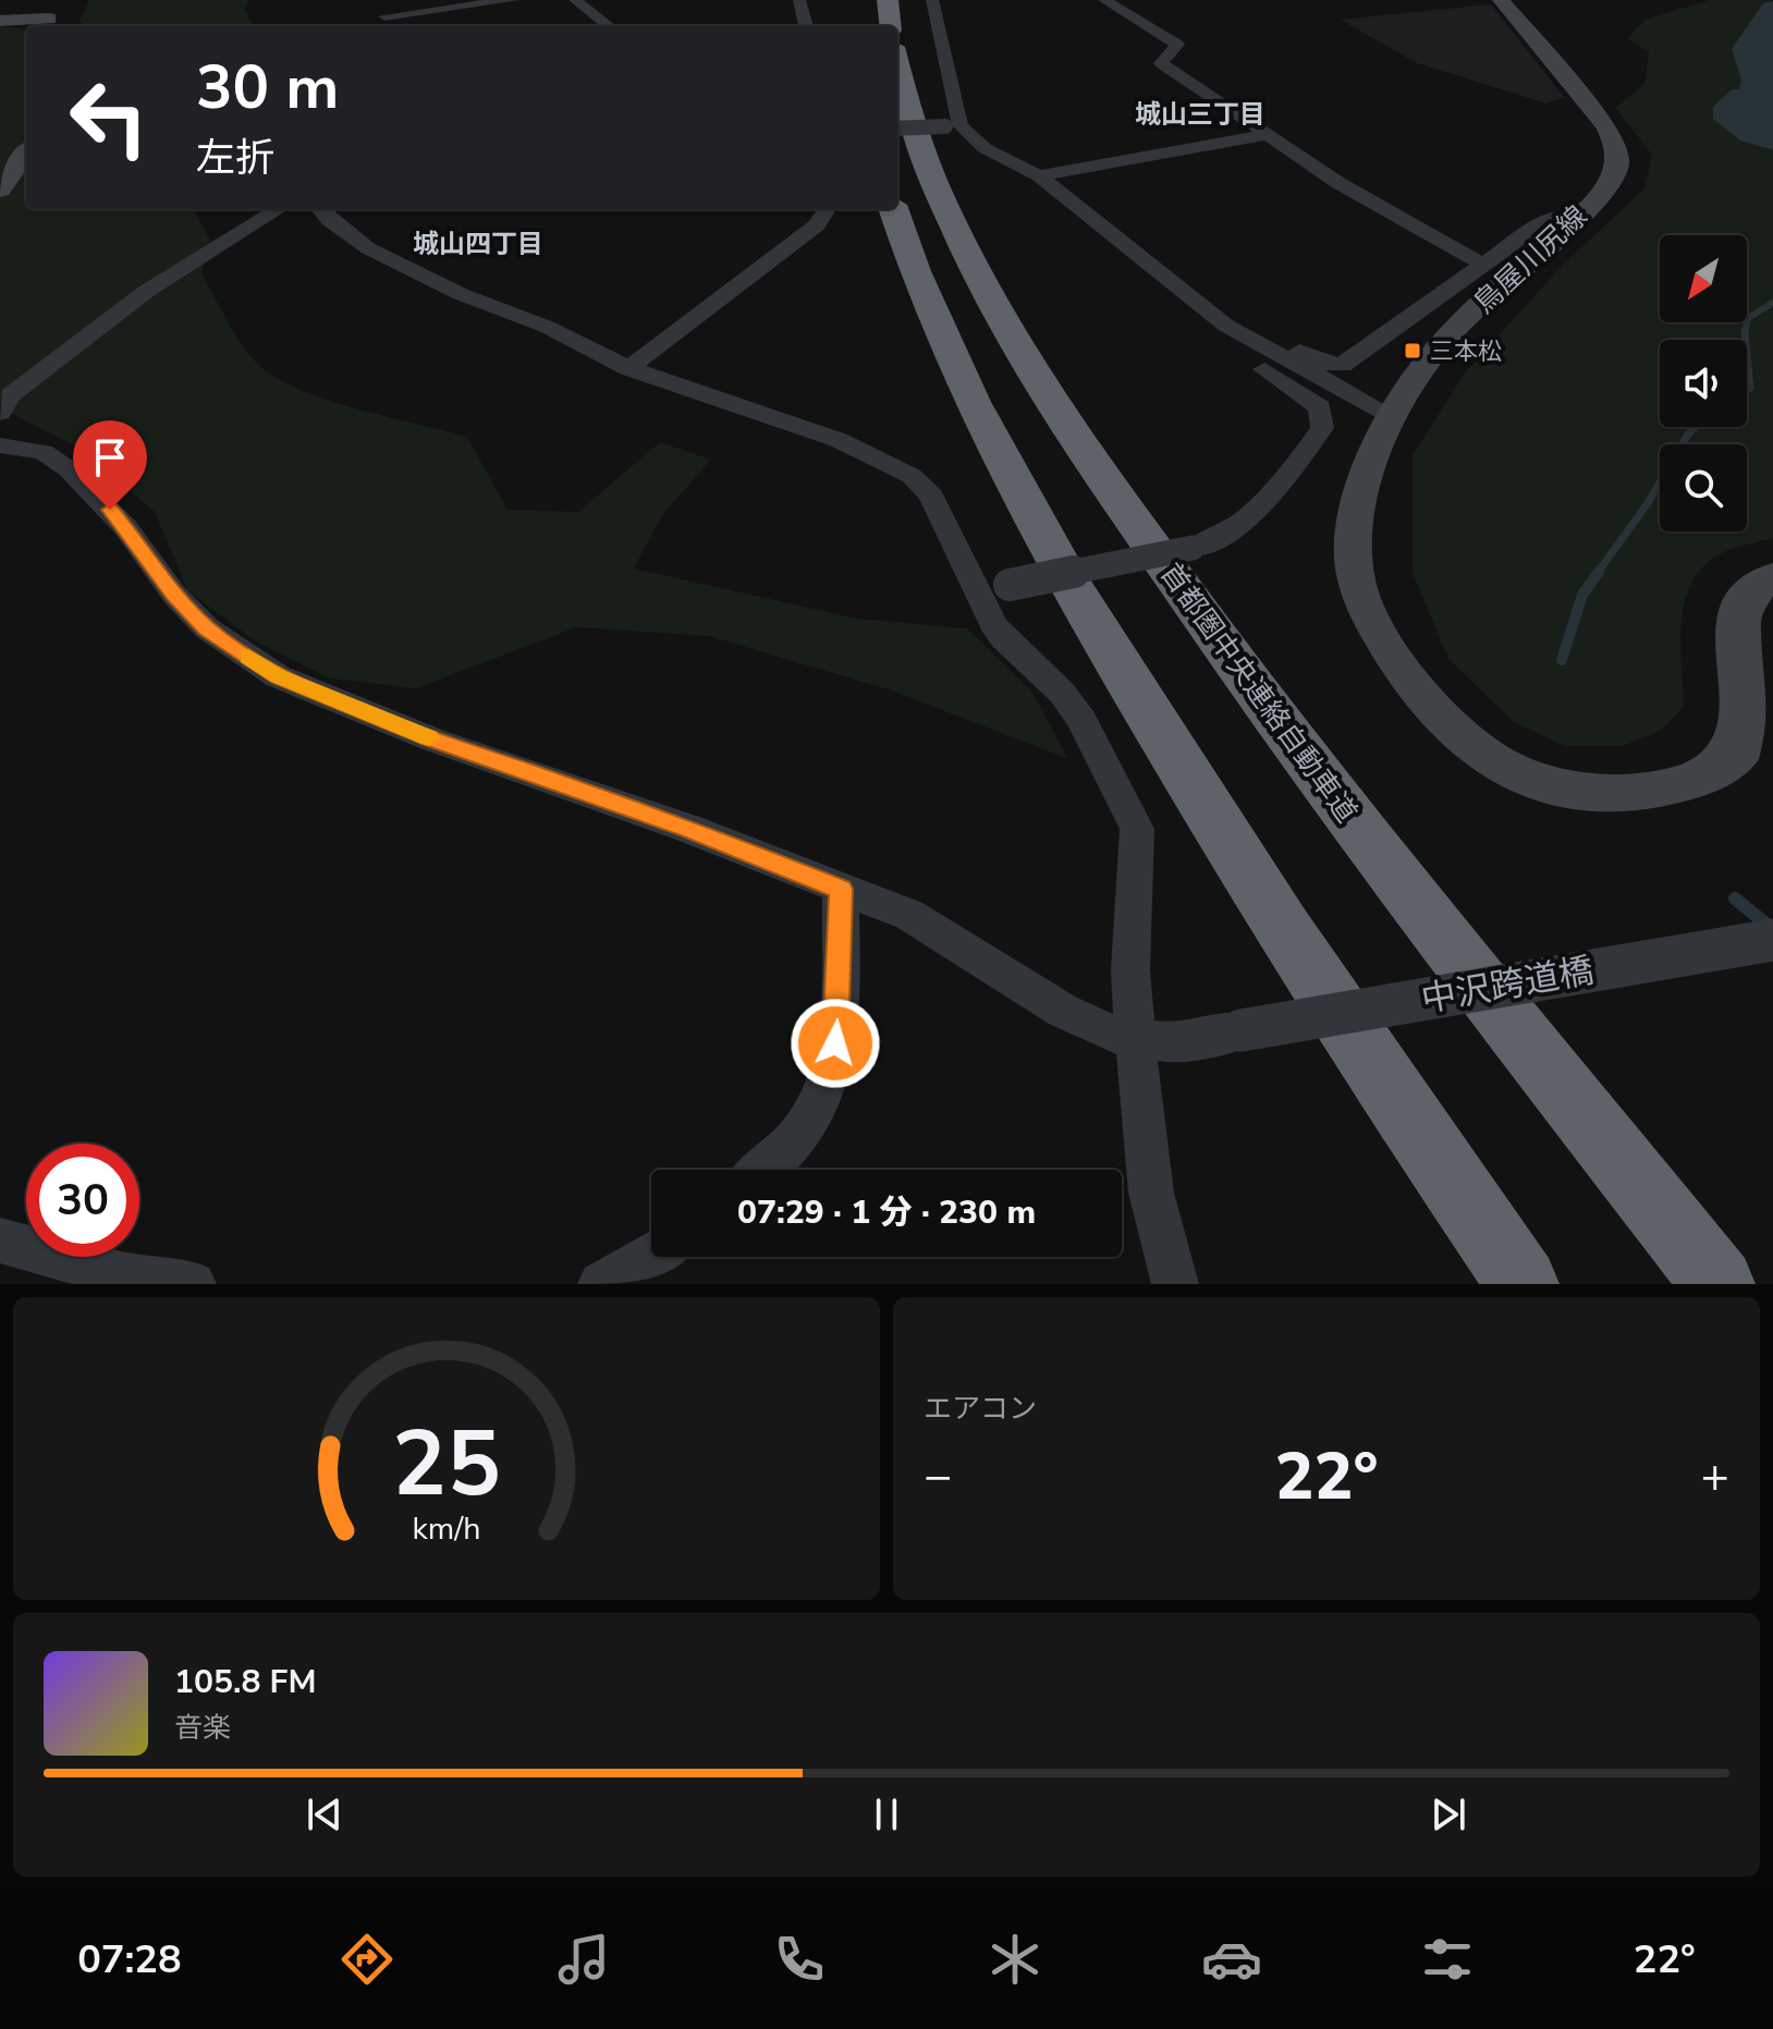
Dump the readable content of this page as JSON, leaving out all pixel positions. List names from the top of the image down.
{
  "streets": {
    "highway": ["首都圏中央連絡自動車道"],
    "main road": ["鳥屋川尻線"],
    "street": ["中沢跨道橋"]
  },
  "districts": ["城山三丁目", "城山四丁目"],
  "places": {
    "transit": ["三本松"]
  },
  "north": "bottom left",
  "page": {
    "turn": ["30 m", "左折"],
    "limit": "30",
    "trip": "07:29 · 1 分 · 230 m",
    "tile": "エアコン",
    "heat": ["−", "22°", "+"],
    "song": ["105.8 FM", "音楽"],
    "tabs": ["07:28", "22°"],
    "gauge": ["25", "km/h"]
  }
}
